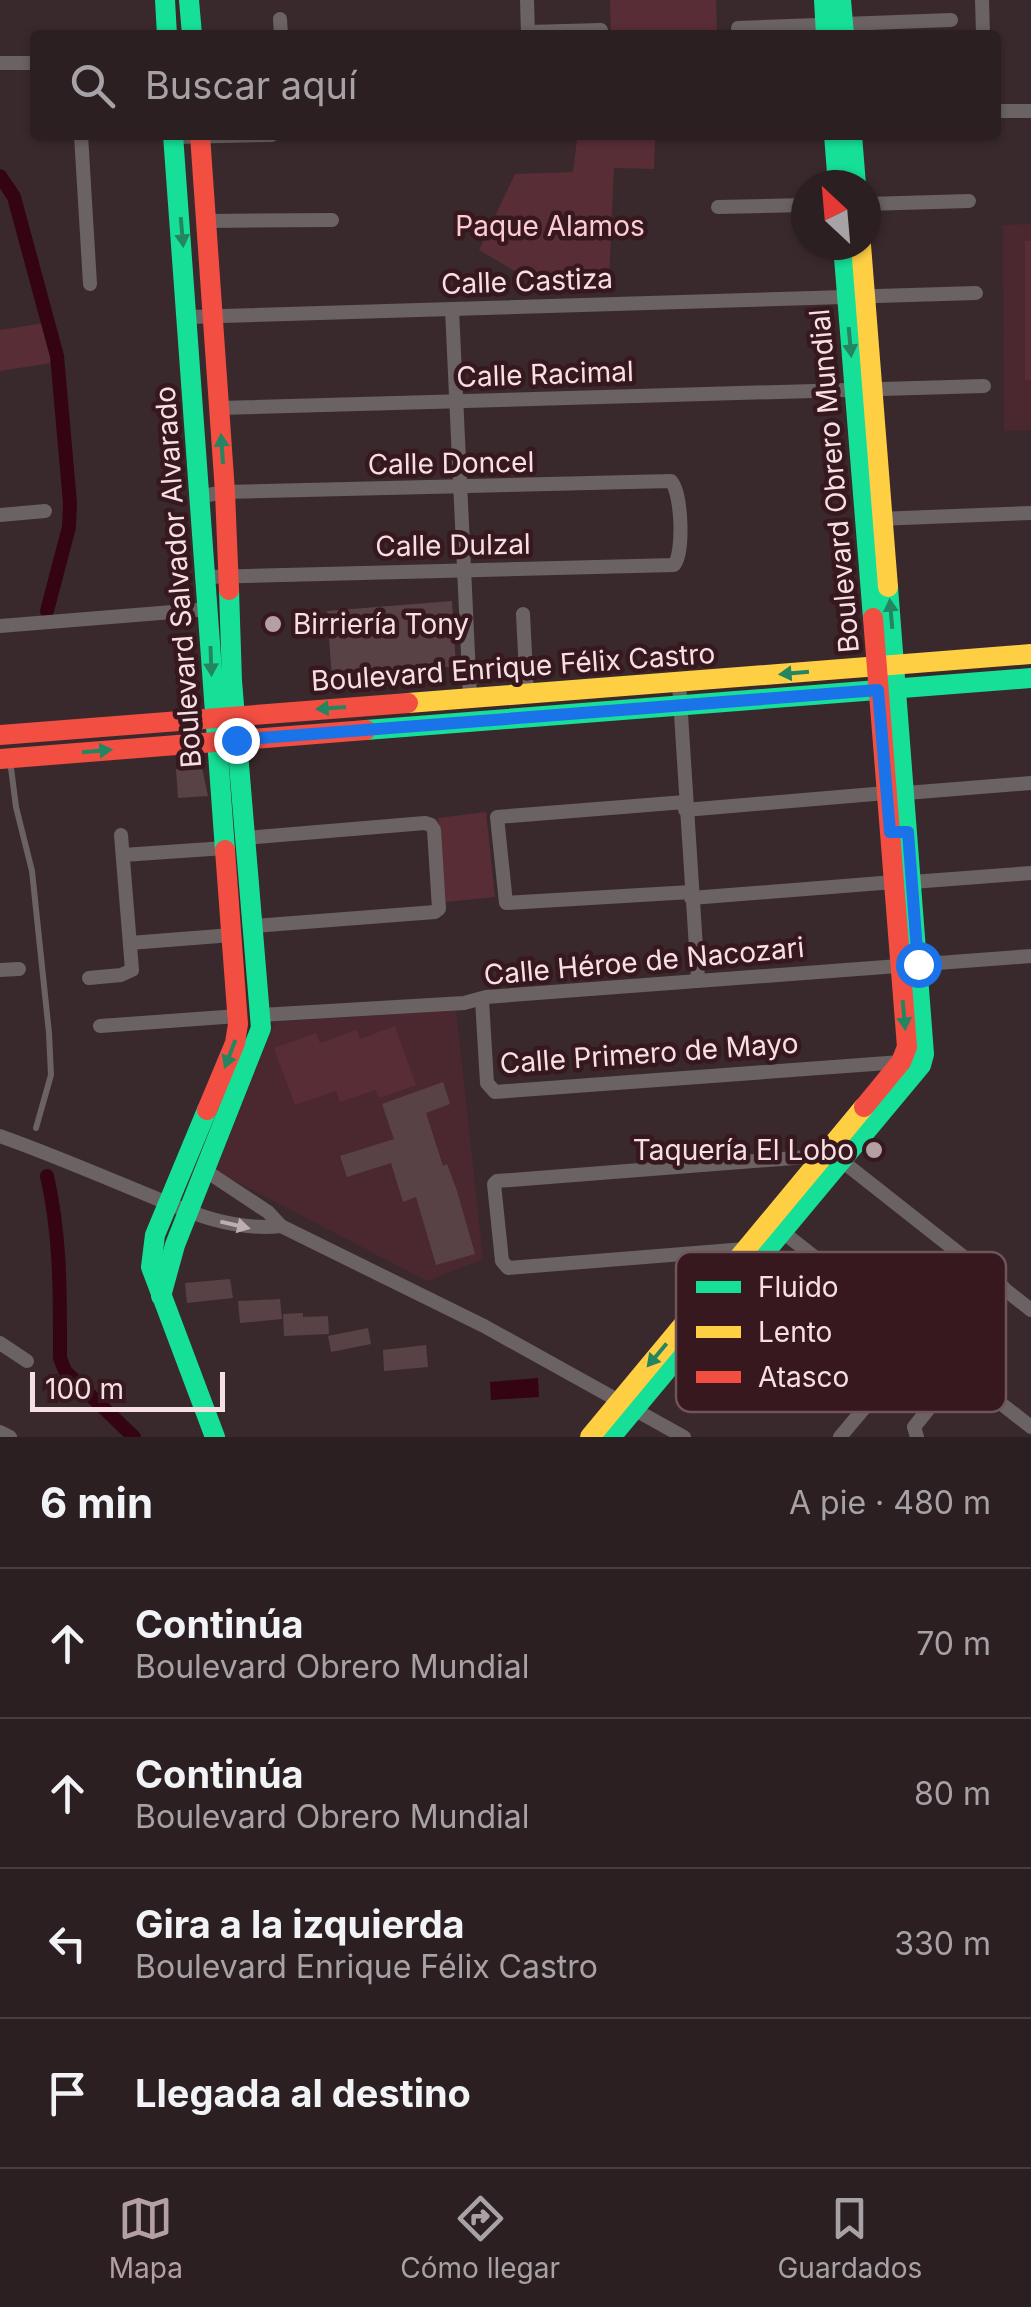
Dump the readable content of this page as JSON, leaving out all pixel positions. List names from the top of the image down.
{
  "streets": {
    "street": [
      "Calle Castiza",
      "Calle Racimal",
      "Calle Doncel",
      "Boulevard Obrero Mundial",
      "Calle Dulzal",
      "Boulevard Salvador Alvarado",
      "Boulevard Enrique Félix Castro",
      "Calle Héroe de Nacozari",
      "Calle Primero de Mayo"
    ]
  },
  "crossings": [
    ["Calle Castiza", "Boulevard Obrero Mundial"],
    ["Calle Castiza", "Boulevard Salvador Alvarado"],
    ["Calle Racimal", "Boulevard Obrero Mundial"],
    ["Calle Racimal", "Boulevard Salvador Alvarado"],
    ["Calle Doncel", "Calle Dulzal"],
    ["Calle Doncel", "Boulevard Salvador Alvarado"],
    ["Boulevard Obrero Mundial", "Boulevard Enrique Félix Castro"],
    ["Boulevard Obrero Mundial", "Calle Héroe de Nacozari"],
    ["Boulevard Obrero Mundial", "Calle Primero de Mayo"],
    ["Calle Dulzal", "Boulevard Salvador Alvarado"],
    ["Boulevard Salvador Alvarado", "Boulevard Enrique Félix Castro"],
    ["Boulevard Salvador Alvarado", "Calle Héroe de Nacozari"],
    ["Calle Héroe de Nacozari", "Calle Primero de Mayo"]
  ],
  "parks": ["Paque Alamos"],
  "places": ["Birriería Tony", "Taquería El Lobo"],
  "legend": ["Fluido", "Lento", "Atasco"],
  "scale_bar": "100 m",
  "north": "top left",
  "page": {
    "search": "Buscar aquí",
    "scale": "100 m",
    "heading": ["6 min", "A pie · 480 m"],
    "list": [
      ["Continúa", "Boulevard Obrero Mundial", "70 m"],
      ["Continúa", "Boulevard Obrero Mundial", "80 m"],
      ["Gira a la izquierda", "Boulevard Enrique Félix Castro", "330 m"],
      "Llegada al destino"
    ],
    "nav": ["Mapa", "Cómo llegar", "Guardados"]
  }
}
